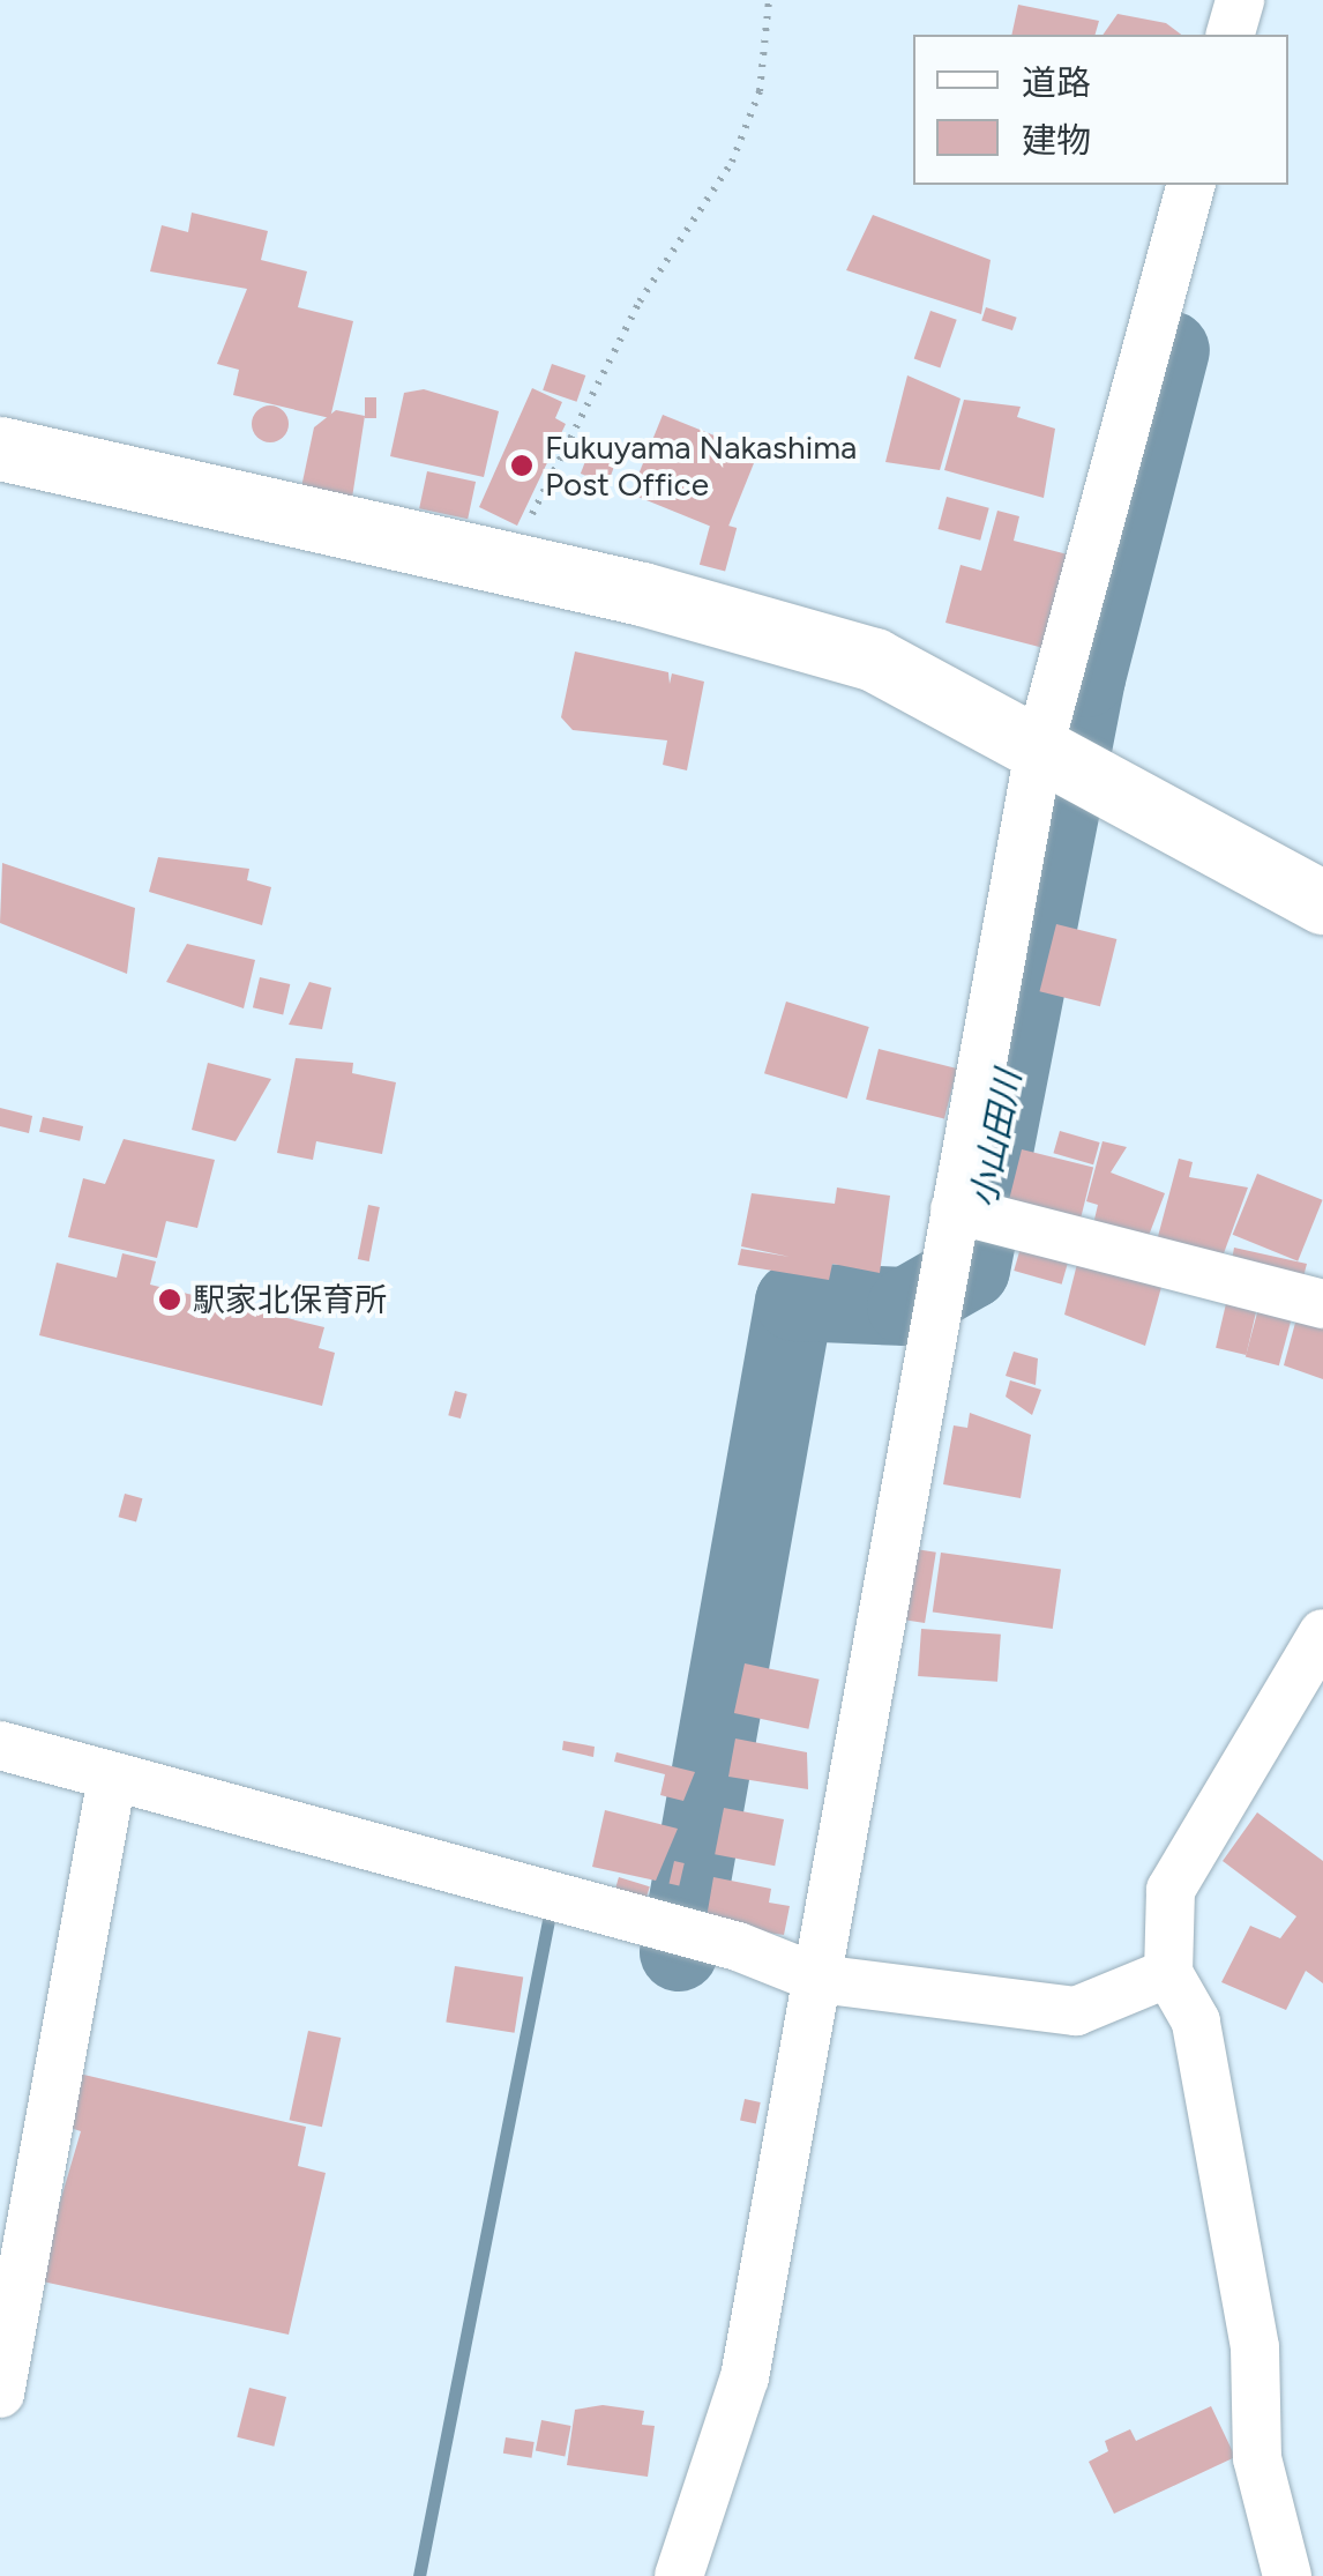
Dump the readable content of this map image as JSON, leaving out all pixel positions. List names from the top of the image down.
{
  "water": ["小山田川"],
  "places": ["Fukuyama Nakashima Post Office", "駅家北保育所"],
  "legend": ["道路", "建物"]
}
